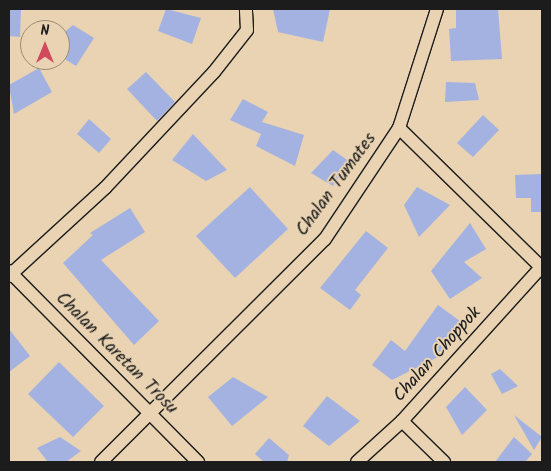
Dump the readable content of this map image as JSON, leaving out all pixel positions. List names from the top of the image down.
{
  "streets": {
    "street": ["Chalan Tumates", "Chalan Karetan Trosu", "Chalan Choppok"]
  },
  "crossings": [
    ["Chalan Tumates", "Chalan Karetan Trosu"]
  ],
  "north": "top"
}
